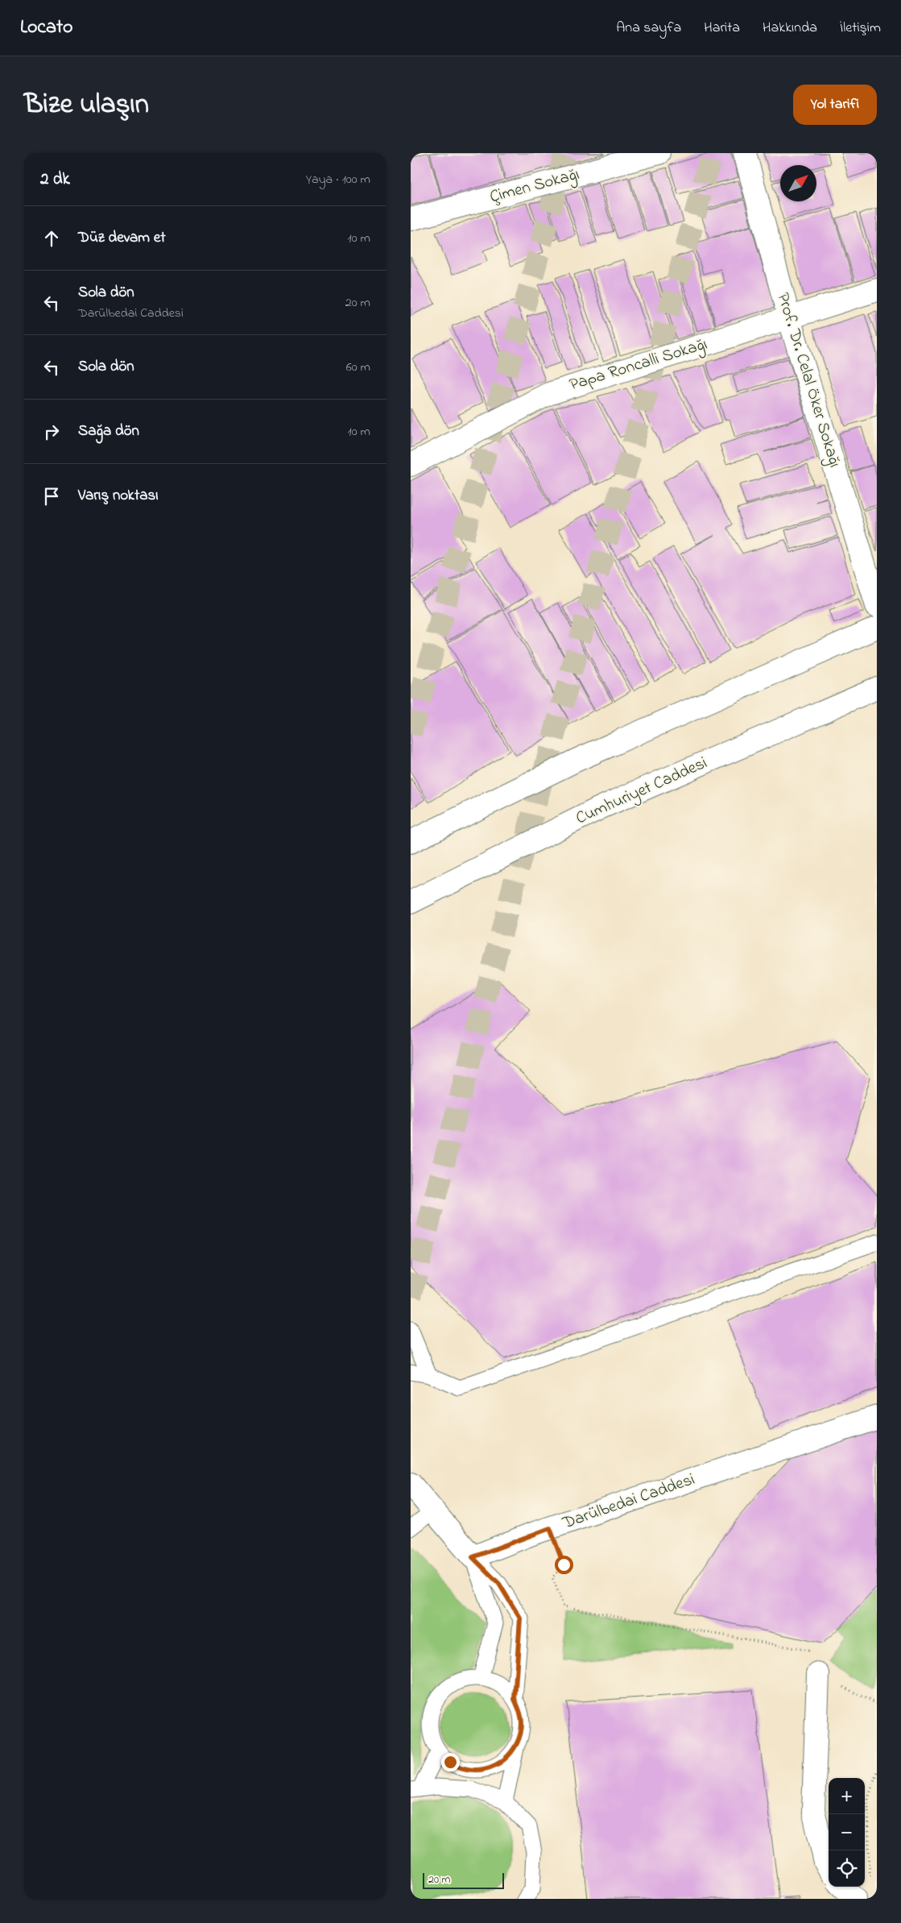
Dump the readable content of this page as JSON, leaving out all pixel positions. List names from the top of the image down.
{
  "streets": {
    "street": [
      "Çimen Sokağı",
      "Papa Roncalli Sokağı",
      "Prof. Dr. Celal Öker Sokağı",
      "Cumhuriyet Caddesi",
      "Darülbedai Caddesi"
    ]
  },
  "crossings": [
    ["Papa Roncalli Sokağı", "Prof. Dr. Celal Öker Sokağı"]
  ],
  "scale_bar": "20 m",
  "north": "top right",
  "page": {
    "header": "Locato",
    "nav": [
      "Ana sayfa",
      "Harita",
      "Hakkında",
      "İletişim"
    ],
    "title": "Bize ulaşın",
    "buttons": "Yol tarifi",
    "heading": ["2 dk", "Yaya · 100 m"],
    "list": [
      ["Düz devam et", "10 m"],
      ["Sola dön", "Darülbedai Caddesi", "20 m"],
      ["Sola dön", "60 m"],
      ["Sağa dön", "10 m"],
      "Varış noktası"
    ],
    "map_buttons": ["+", "−"],
    "scale": "20 m"
  }
}
